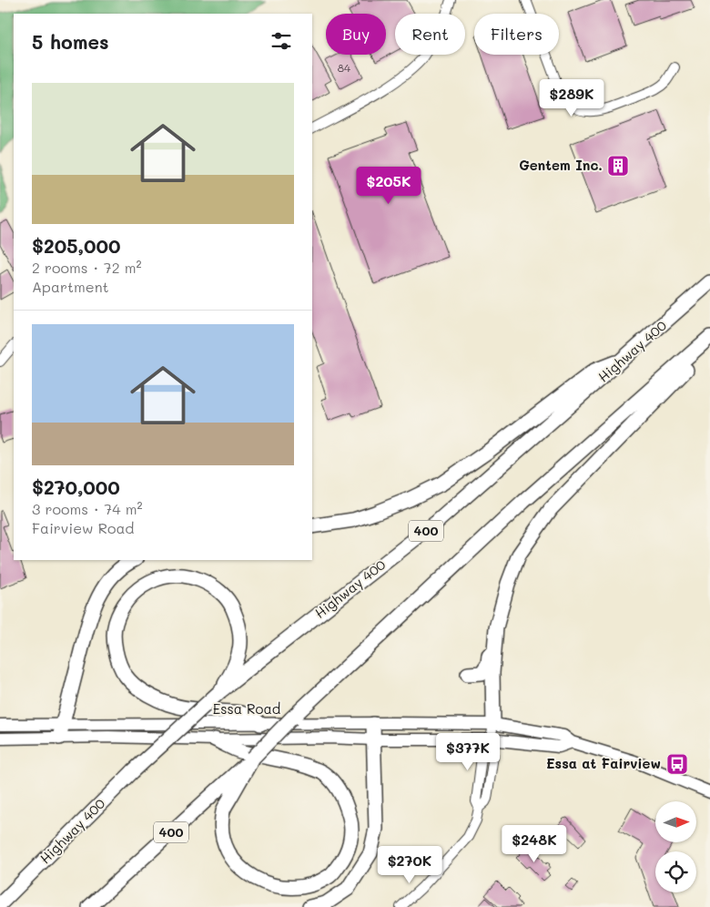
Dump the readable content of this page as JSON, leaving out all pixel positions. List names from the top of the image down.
{
  "streets": {
    "highway": ["Highway 400", "400"],
    "main road": ["Essa Road"]
  },
  "places": {
    "building": ["Gentem Inc."],
    "bus stop": ["Essa at Fairview"]
  },
  "house_numbers": ["84"],
  "north": "right",
  "page": {
    "chip": ["Buy", "Rent", "Filters"],
    "heading": "5 homes",
    "list": [
      {
        "name": "$205,000",
        "note": "2 rooms · 72 m² · Apartment"
      },
      {
        "name": "$270,000",
        "note": "3 rooms · 74 m² · Fairview Road"
      }
    ],
    "price": [
      "$289K",
      "$205K",
      "$377K",
      "$248K",
      "$270K"
    ]
  }
}
